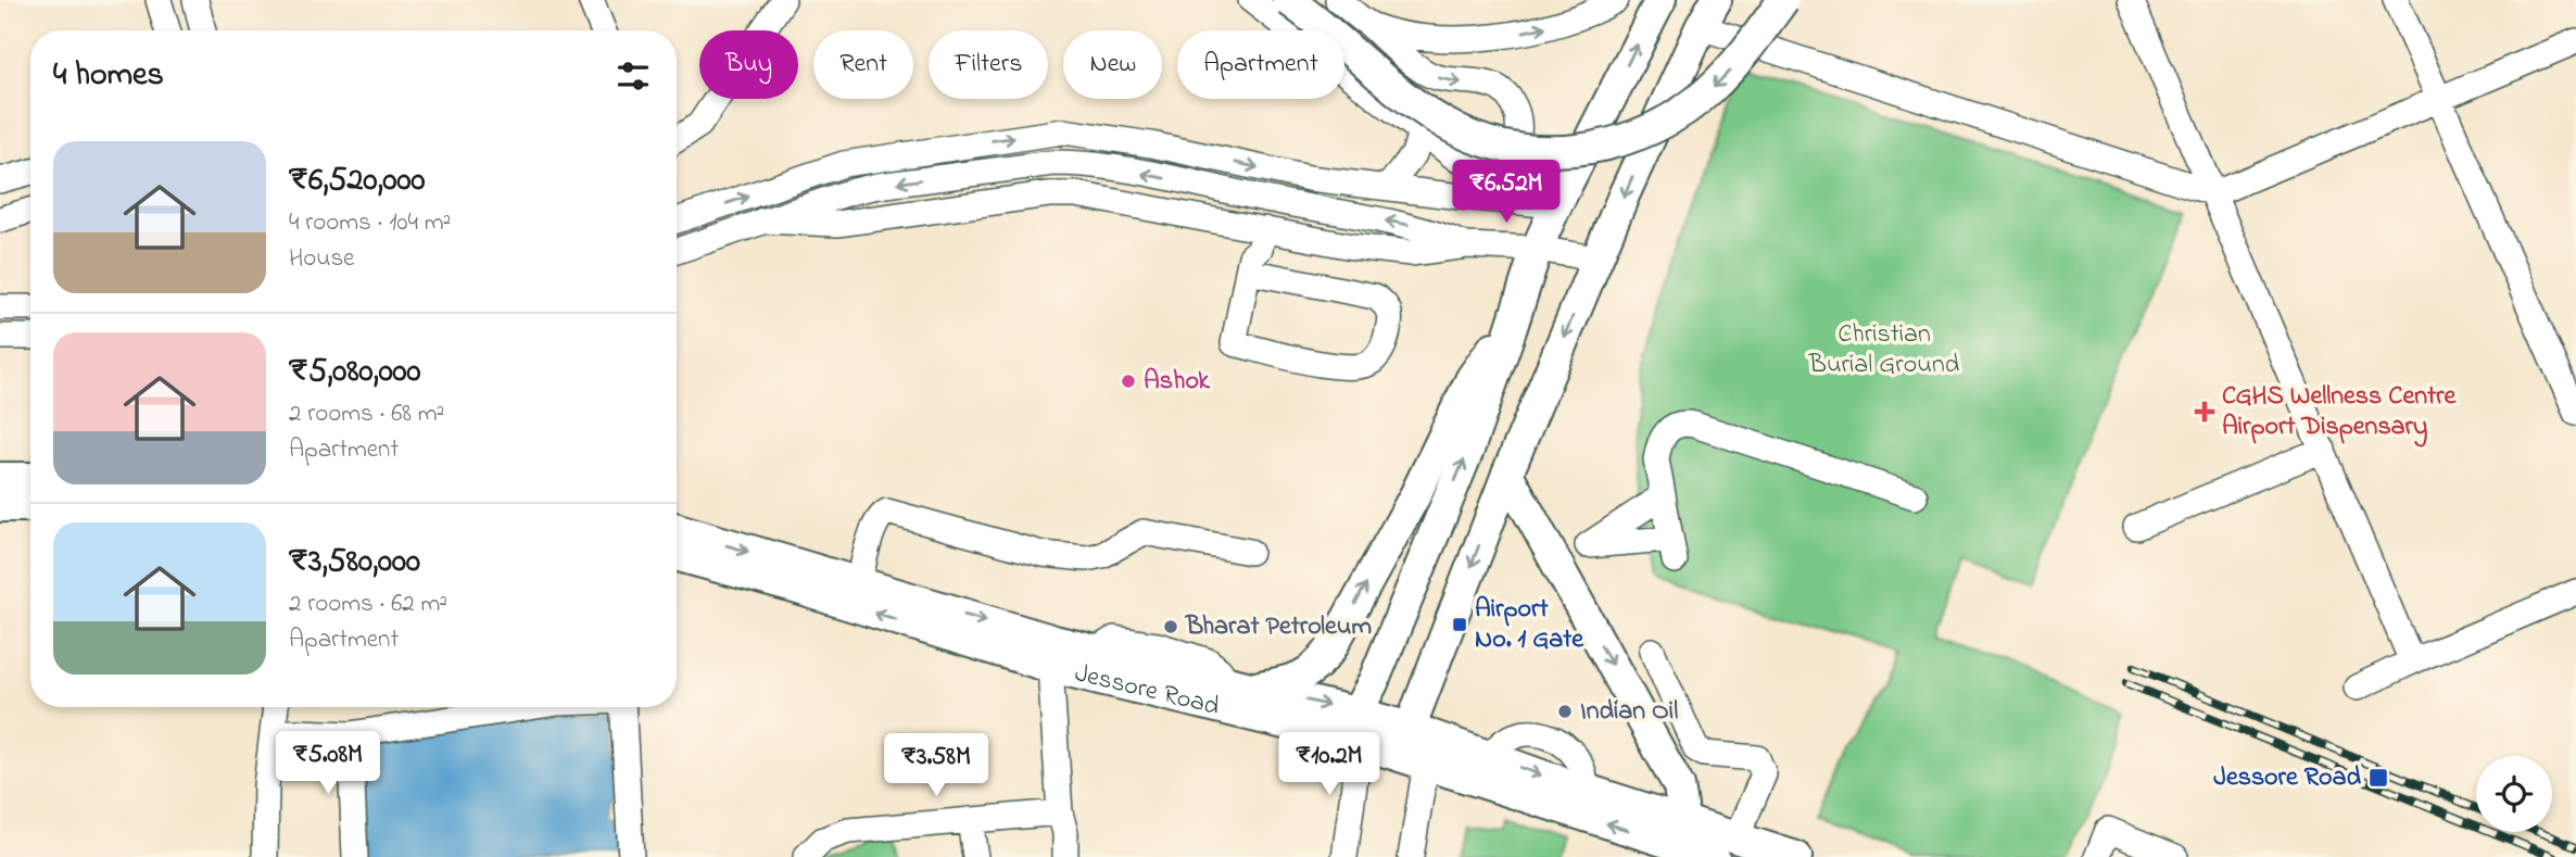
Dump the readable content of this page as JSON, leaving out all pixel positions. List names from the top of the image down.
{
  "streets": {
    "main road": ["Jessore Road"]
  },
  "parks": ["Christian Burial Ground"],
  "places": {
    "other": ["Ashok", "Bharat Petroleum", "Indian Oil"],
    "health": ["CGHS Wellness Centre Airport Dispensary"],
    "transit": ["Airport No. 1 Gate", "Jessore Road"]
  },
  "page": {
    "chip": [
      "Buy",
      "Rent",
      "Filters",
      "New",
      "Apartment"
    ],
    "heading": "4 homes",
    "list": [
      {
        "name": "₹6,520,000",
        "note": "4 rooms · 104 m² · House"
      },
      {
        "name": "₹5,080,000",
        "note": "2 rooms · 68 m² · Apartment"
      },
      {
        "name": "₹3,580,000",
        "note": "2 rooms · 62 m² · Apartment"
      }
    ],
    "price": [
      "₹6.52M",
      "₹5.08M",
      "₹10.2M",
      "₹3.58M"
    ]
  }
}
